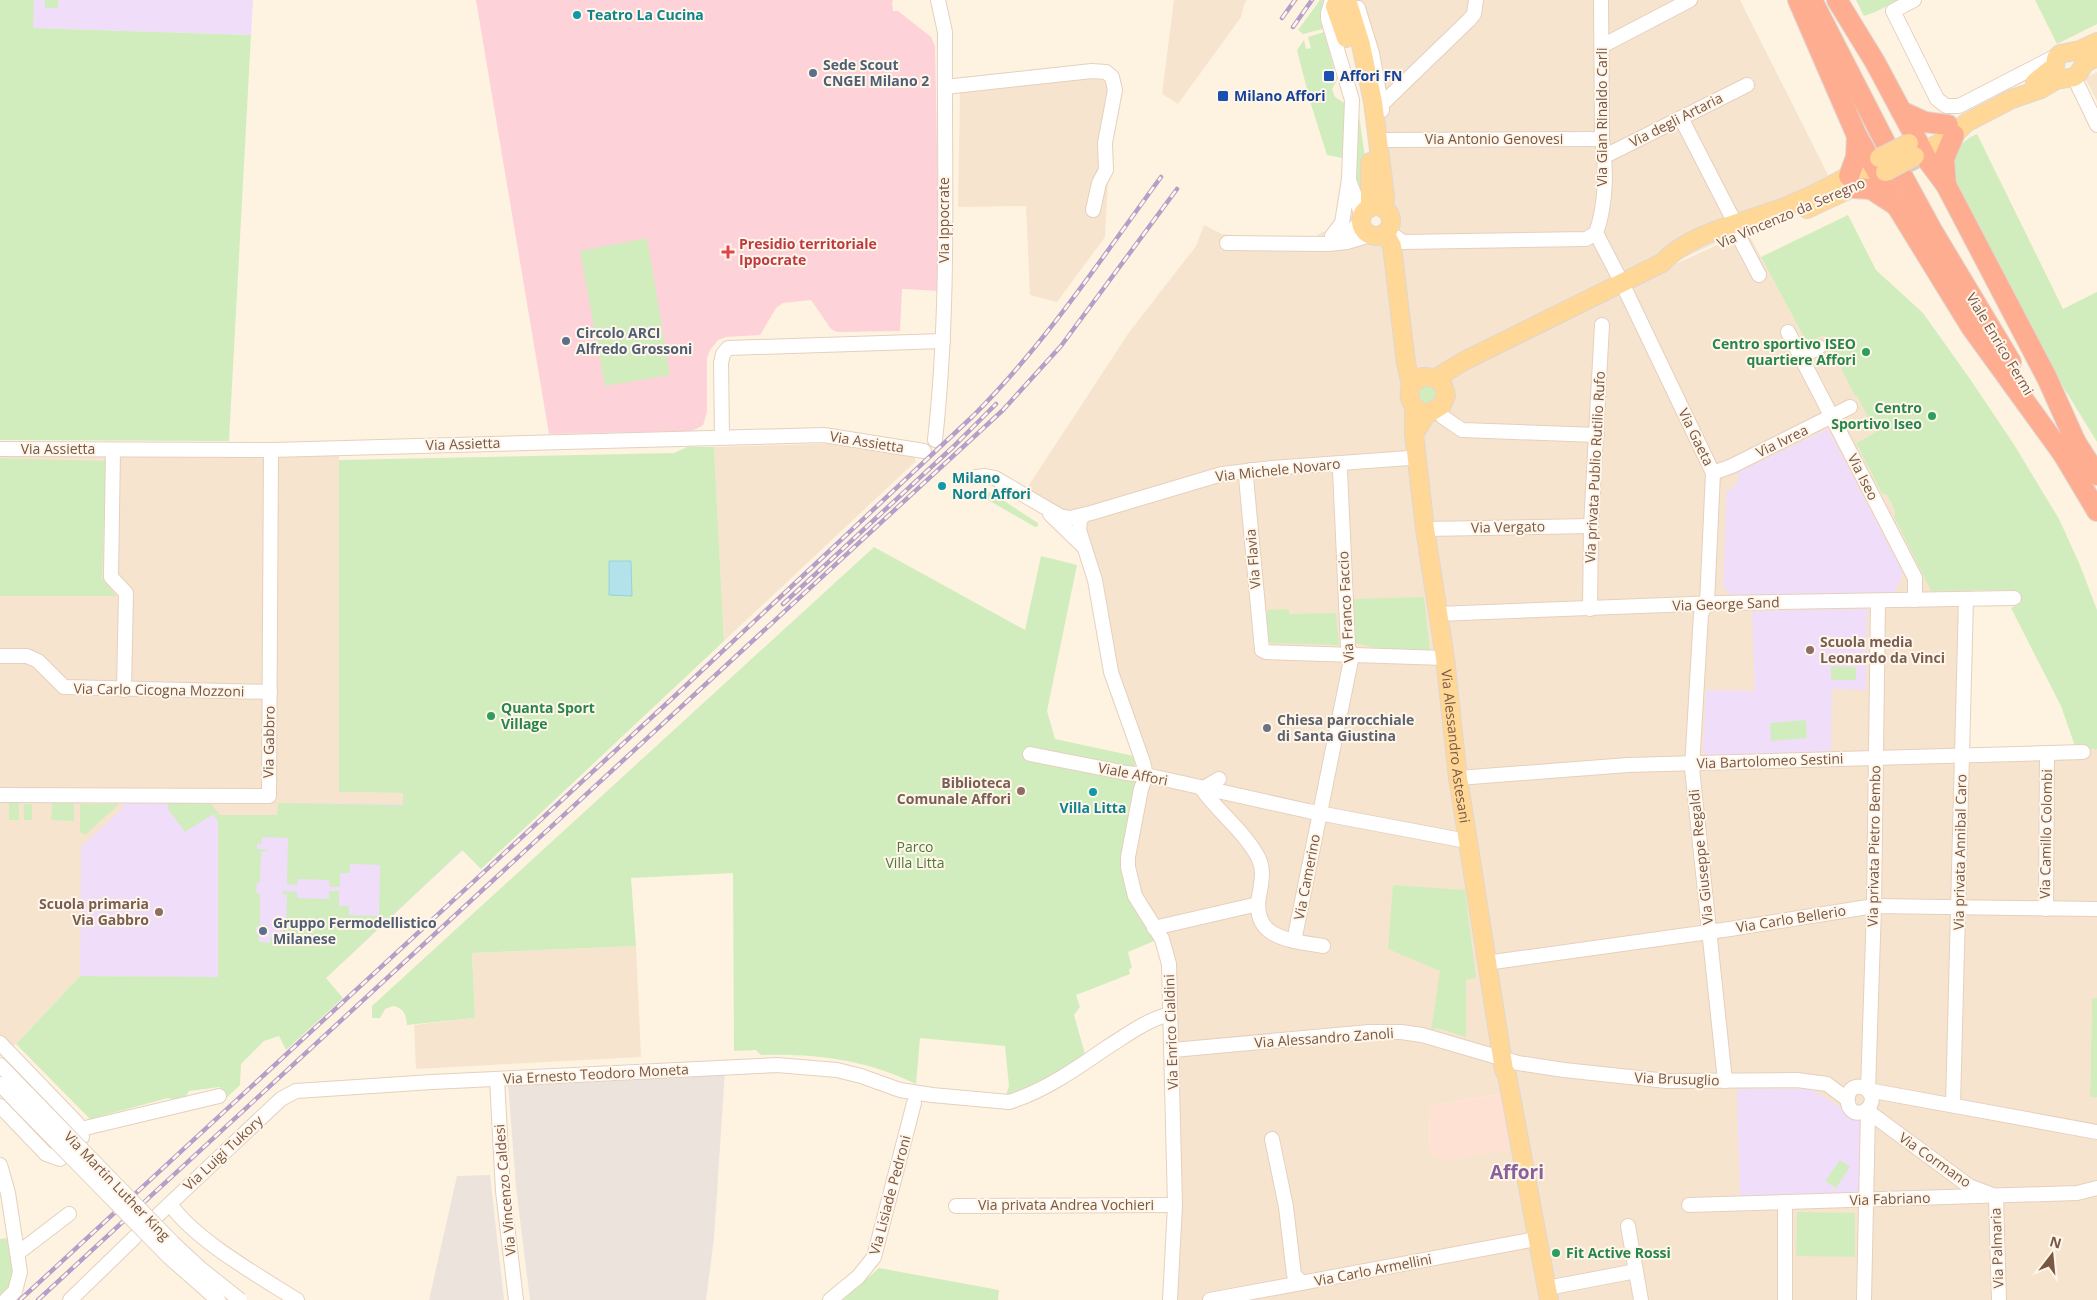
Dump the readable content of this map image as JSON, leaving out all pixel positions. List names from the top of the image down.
{
  "streets": {
    "highway": ["Viale Enrico Fermi"],
    "main road": ["Via Vincenzo da Seregno", "Via Alessandro Astesani"],
    "street": [
      "Via Gian Rinaldo Carli",
      "Via degli Artaria",
      "Via Antonio Genovesi",
      "Via Ippocrate",
      "Via Gaeta",
      "Via Ivrea",
      "Via Assietta",
      "Via privata Publio Rutilio Rufo",
      "Via Michele Novaro",
      "Via Iseo",
      "Via Vergato",
      "Via Flavia",
      "Via George Sand",
      "Via Franco Faccio",
      "Via Carlo Cicogna Mozzoni",
      "Via Gabbro",
      "Via Bartolomeo Sestini",
      "Viale Affori",
      "Via Camillo Colombi",
      "Via privata Pietro Bembo",
      "Via privata Annibal Caro",
      "Via Giuseppe Regaldi",
      "Via Camerino",
      "Via Carlo Bellerio",
      "Via Enrico Cialdini",
      "Via Alessandro Zanoli",
      "Via Ernesto Teodoro Moneta",
      "Via Brusuglio",
      "Via Luigi Tukory",
      "Via Cormano",
      "Via Martin Luther King",
      "Via Vincenzo Caldesi",
      "Via Lisiade Pedroni",
      "Via Fabriano",
      "Via privata Andrea Vochieri",
      "Via Palmaria",
      "Via Carlo Armellini"
    ]
  },
  "crossings": [
    ["Via Gian Rinaldo Carli", "Via degli Artaria"],
    ["Via Gian Rinaldo Carli", "Via Antonio Genovesi"],
    ["Via Vincenzo da Seregno", "Viale Enrico Fermi"],
    ["Via Vincenzo da Seregno", "Via Gaeta"],
    ["Via Vincenzo da Seregno", "Via Alessandro Astesani"],
    ["Via Gaeta", "Via Ivrea"],
    ["Via Gaeta", "Via George Sand"],
    ["Via Gaeta", "Via Giuseppe Regaldi"],
    ["Via Ivrea", "Via Iseo"],
    ["Via Assietta", "Via Gabbro"],
    ["Via privata Publio Rutilio Rufo", "Via Vergato"],
    ["Via privata Publio Rutilio Rufo", "Via George Sand"],
    ["Via Michele Novaro", "Via Flavia"],
    ["Via Michele Novaro", "Via Franco Faccio"],
    ["Via Michele Novaro", "Via Alessandro Astesani"],
    ["Via Iseo", "Via George Sand"],
    ["Via Vergato", "Via Alessandro Astesani"],
    ["Via Flavia", "Via Franco Faccio"],
    ["Via George Sand", "Via Alessandro Astesani"],
    ["Via George Sand", "Via privata Pietro Bembo"],
    ["Via George Sand", "Via privata Annibal Caro"],
    ["Via George Sand", "Via Giuseppe Regaldi"],
    ["Via Franco Faccio", "Viale Affori"],
    ["Via Franco Faccio", "Via Camerino"],
    ["Via Carlo Cicogna Mozzoni", "Via Gabbro"],
    ["Via Alessandro Astesani", "Via Bartolomeo Sestini"],
    ["Via Alessandro Astesani", "Via Carlo Bellerio"],
    ["Via Alessandro Astesani", "Via Alessandro Zanoli"],
    ["Via Alessandro Astesani", "Via Brusuglio"],
    ["Via Alessandro Astesani", "Via Carlo Armellini"],
    ["Via Bartolomeo Sestini", "Via privata Pietro Bembo"],
    ["Via Bartolomeo Sestini", "Via privata Annibal Caro"],
    ["Via Bartolomeo Sestini", "Via Giuseppe Regaldi"],
    ["Viale Affori", "Via Camerino"],
    ["Viale Affori", "Via Enrico Cialdini"],
    ["Via Camillo Colombi", "Via Carlo Bellerio"],
    ["Via privata Pietro Bembo", "Via Carlo Bellerio"],
    ["Via privata Pietro Bembo", "Via Brusuglio"],
    ["Via privata Pietro Bembo", "Via Cormano"],
    ["Via privata Annibal Caro", "Via Carlo Bellerio"],
    ["Via Giuseppe Regaldi", "Via Carlo Bellerio"],
    ["Via Giuseppe Regaldi", "Via Brusuglio"],
    ["Via Enrico Cialdini", "Via Alessandro Zanoli"],
    ["Via Enrico Cialdini", "Via Ernesto Teodoro Moneta"],
    ["Via Enrico Cialdini", "Via privata Andrea Vochieri"],
    ["Via Alessandro Zanoli", "Via Brusuglio"],
    ["Via Ernesto Teodoro Moneta", "Via Luigi Tukory"],
    ["Via Ernesto Teodoro Moneta", "Via Vincenzo Caldesi"],
    ["Via Ernesto Teodoro Moneta", "Via Lisiade Pedroni"],
    ["Via Brusuglio", "Via Cormano"],
    ["Via Cormano", "Via Fabriano"],
    ["Via Cormano", "Via Palmaria"],
    ["Via Fabriano", "Via Palmaria"]
  ],
  "districts": ["Affori"],
  "parks": ["Parco Villa Litta"],
  "places": {
    "other": [
      "Teatro La Cucina",
      "Sede Scout CNGEI Milano 2",
      "Circolo ARCI Alfredo Grossoni",
      "Centro sportivo ISEO quartiere Affori",
      "Centro Sportivo Iseo",
      "Milano Nord Affori",
      "Scuola media Leonardo da Vinci",
      "Quanta Sport Village",
      "Chiesa parrocchiale di Santa Giustina",
      "Biblioteca Comunale Affori",
      "Villa Litta",
      "Scuola primaria Via Gabbro",
      "Gruppo Fermodellistico Milanese",
      "Fit Active Rossi"
    ],
    "transit": ["Affori FN", "Milano Affori"],
    "health": ["Presidio territoriale Ippocrate"]
  },
  "north": "top"
}
